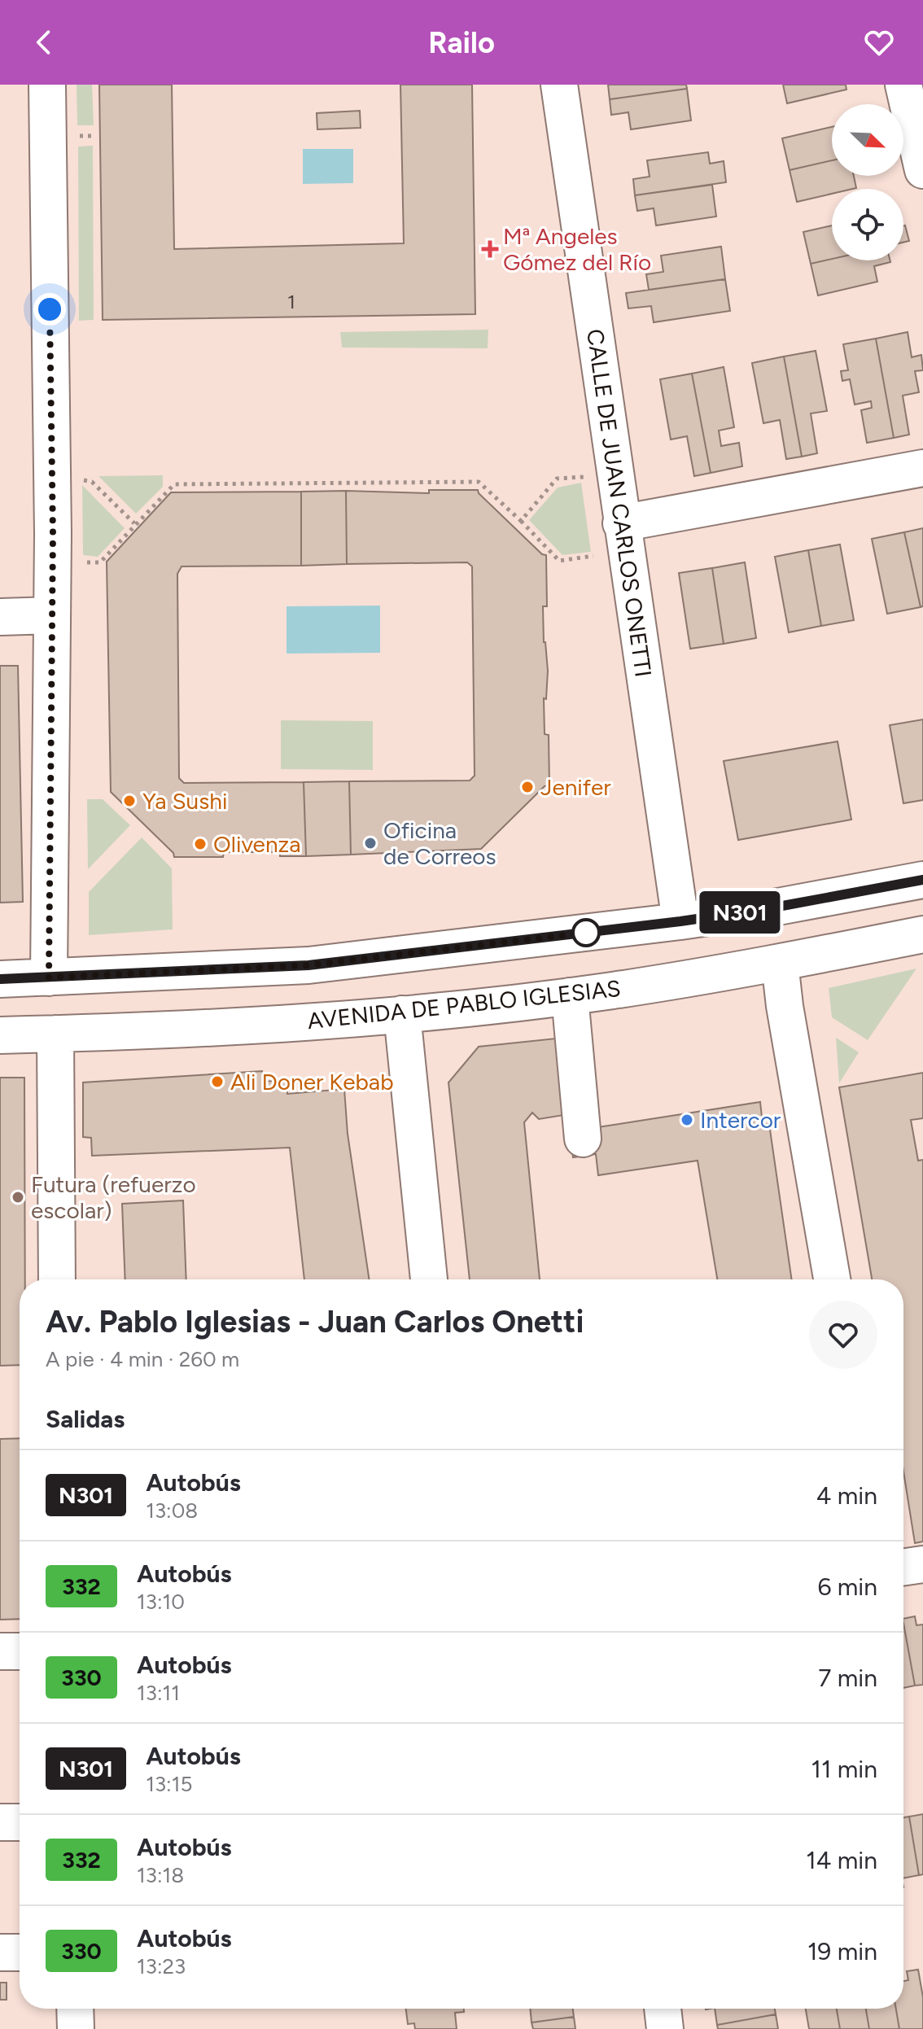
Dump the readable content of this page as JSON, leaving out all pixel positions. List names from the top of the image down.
{
  "streets": {
    "street": ["CALLE DE JUAN CARLOS ONETTI", "AVENIDA DE PABLO IGLESIAS"]
  },
  "places": {
    "health": ["Mª Angeles Gómez del Río"],
    "other": [
      "Jenifer",
      "Ya Sushi",
      "Oficina de Correos",
      "Olivenza",
      "Ali Doner Kebab",
      "Intercor",
      "Futura (refuerzo escolar)"
    ]
  },
  "lines": ["bus line N301"],
  "house_numbers": ["1"],
  "north": "bottom right",
  "page": {
    "header": "Railo",
    "on_map": "N301",
    "heading": [
      ["Av. Pablo Iglesias - Juan Carlos Onetti", "A pie · 4 min · 260 m"],
      "Salidas"
    ],
    "list": [
      {
        "mark": "N301",
        "name": "Autobús",
        "note": "13:08",
        "value": "4 min"
      },
      {
        "mark": "332",
        "name": "Autobús",
        "note": "13:10",
        "value": "6 min"
      },
      {
        "mark": "330",
        "name": "Autobús",
        "note": "13:11",
        "value": "7 min"
      },
      {
        "mark": "N301",
        "name": "Autobús",
        "note": "13:15",
        "value": "11 min"
      },
      {
        "mark": "332",
        "name": "Autobús",
        "note": "13:18",
        "value": "14 min"
      },
      {
        "mark": "330",
        "name": "Autobús",
        "note": "13:23",
        "value": "19 min"
      }
    ]
  }
}
